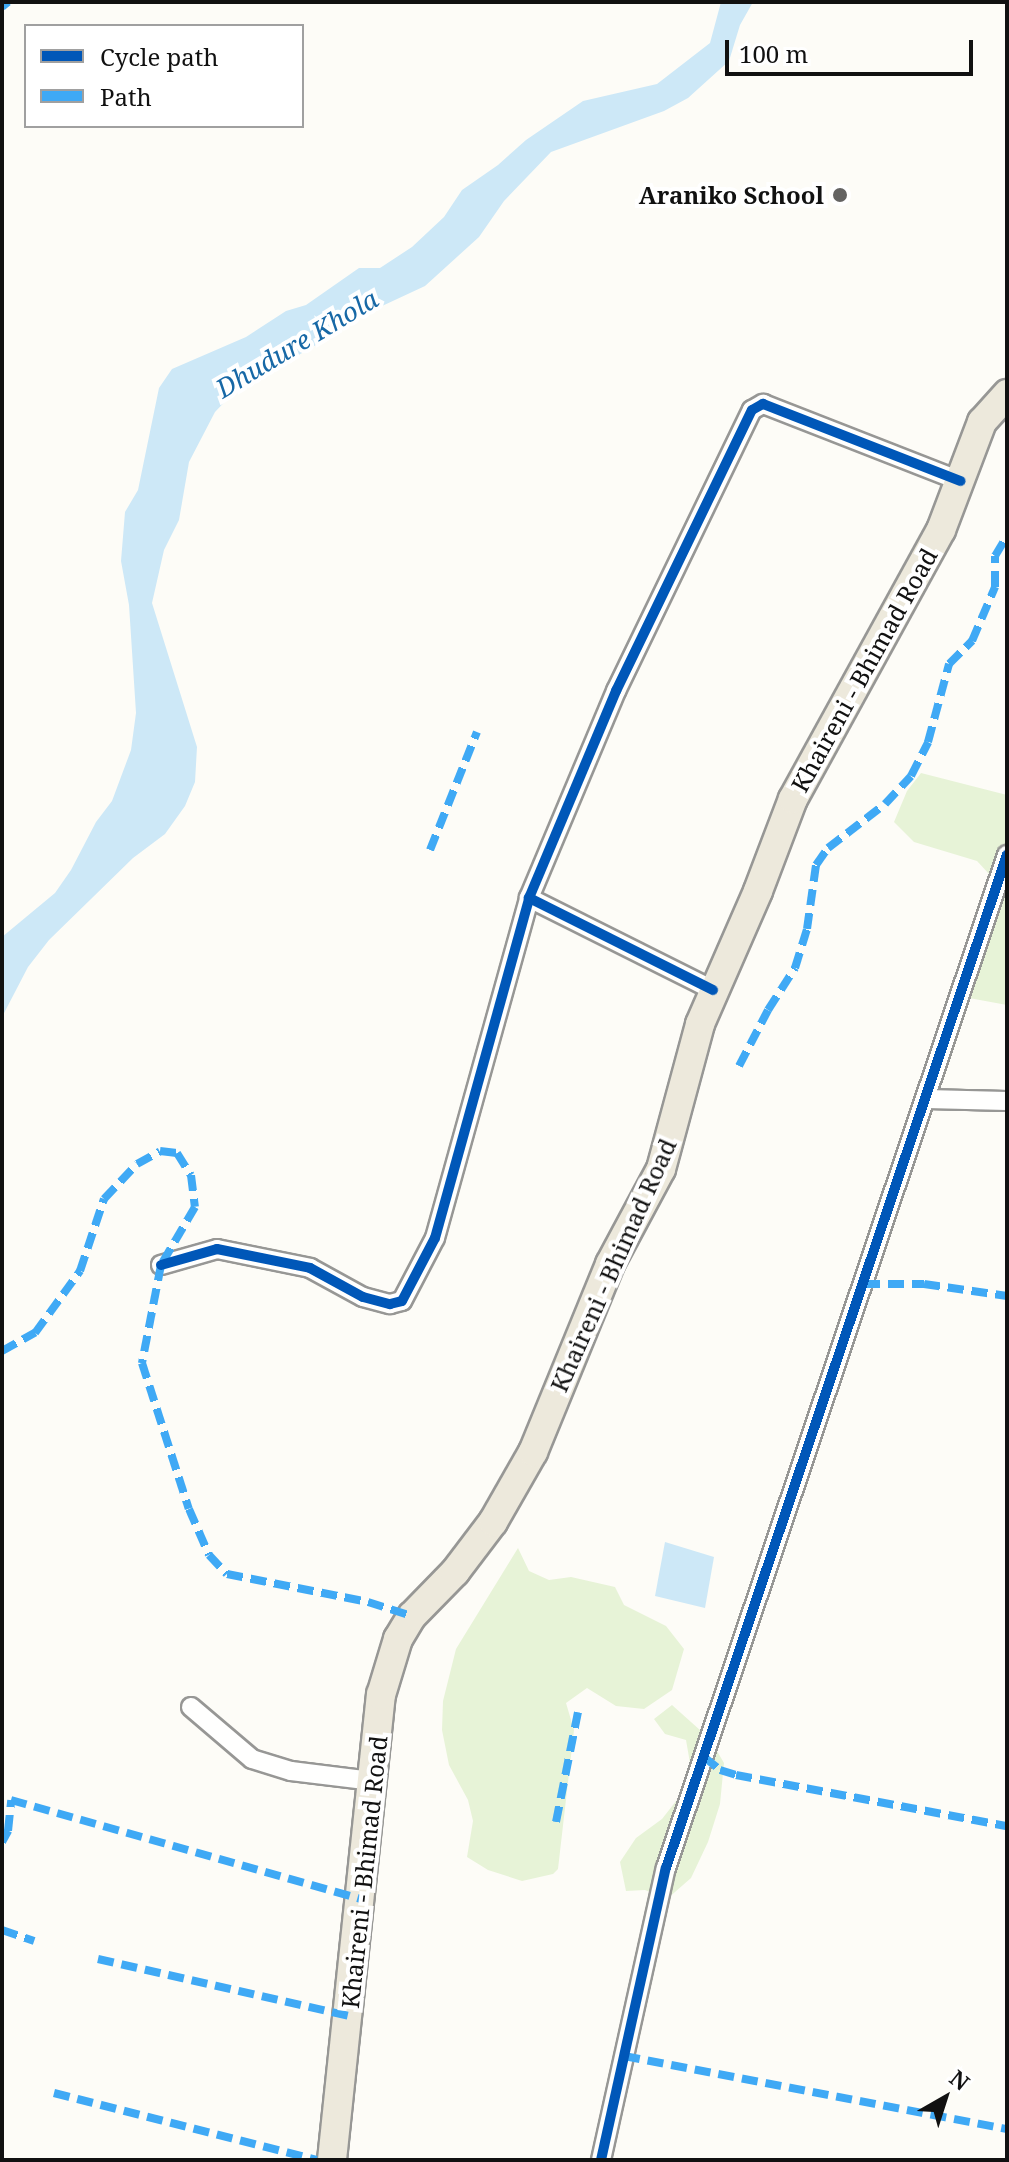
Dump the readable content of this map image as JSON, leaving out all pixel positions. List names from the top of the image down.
{
  "streets": {
    "main road": ["Khaireni - Bhimad Road"]
  },
  "water": ["Dhudure Khola"],
  "places": ["Araniko School"],
  "legend": ["Cycle path", "Path"],
  "scale_bar": "100 m",
  "north": "top right"
}
